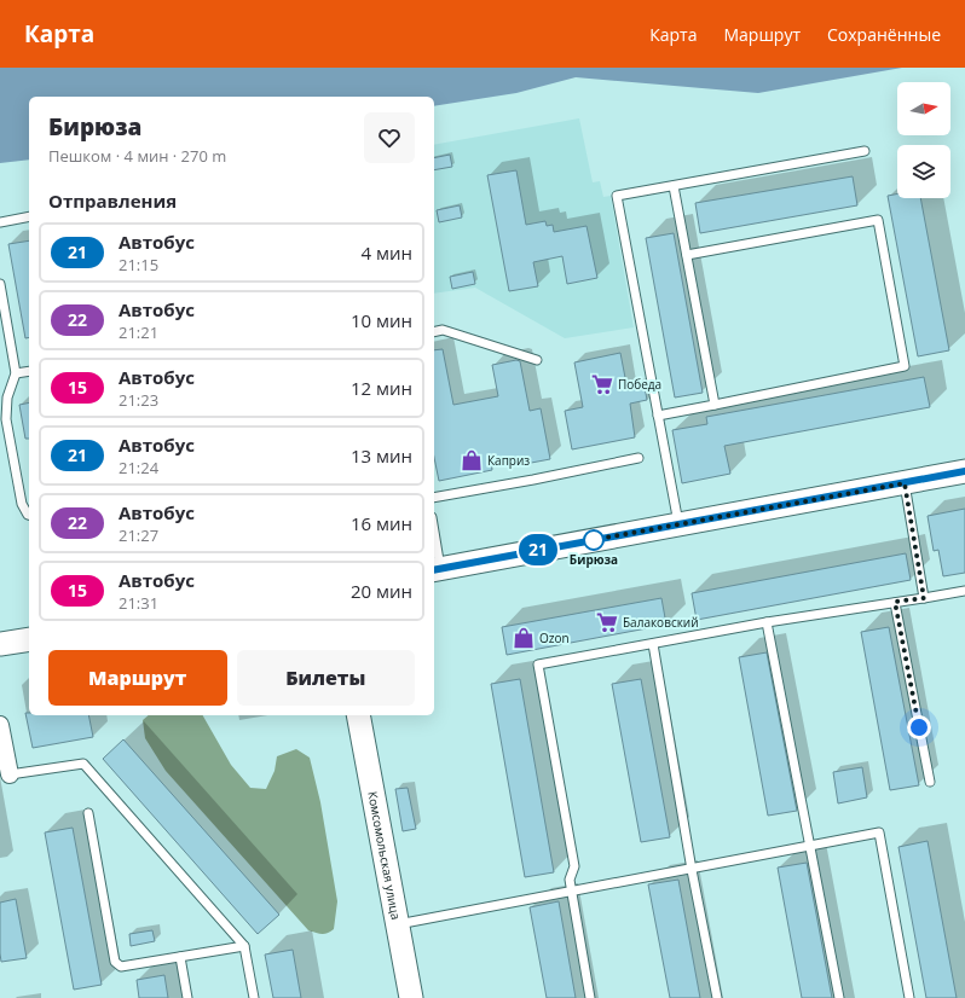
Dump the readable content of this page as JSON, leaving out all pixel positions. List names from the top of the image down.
{
  "streets": {
    "main road": ["Комсомольская улица"]
  },
  "places": {
    "supermarket": ["Победа", "Балаковский"],
    "shop": ["Каприз", "Ozon"],
    "other": ["Бирюза"]
  },
  "lines": ["bus line 21"],
  "north": "right",
  "page": {
    "header": "Карта",
    "nav": ["Карта", "Маршрут", "Сохранённые"],
    "on_map": "21",
    "heading": [
      ["Бирюза", "Пешком · 4 мин · 270 m"],
      "Отправления"
    ],
    "list": [
      {
        "mark": "21",
        "name": "Автобус",
        "note": "21:15",
        "value": "4 мин"
      },
      {
        "mark": "22",
        "name": "Автобус",
        "note": "21:21",
        "value": "10 мин"
      },
      {
        "mark": "15",
        "name": "Автобус",
        "note": "21:23",
        "value": "12 мин"
      },
      {
        "mark": "21",
        "name": "Автобус",
        "note": "21:24",
        "value": "13 мин"
      },
      {
        "mark": "22",
        "name": "Автобус",
        "note": "21:27",
        "value": "16 мин"
      },
      {
        "mark": "15",
        "name": "Автобус",
        "note": "21:31",
        "value": "20 мин"
      }
    ],
    "buttons": ["Маршрут", "Билеты"]
  }
}
